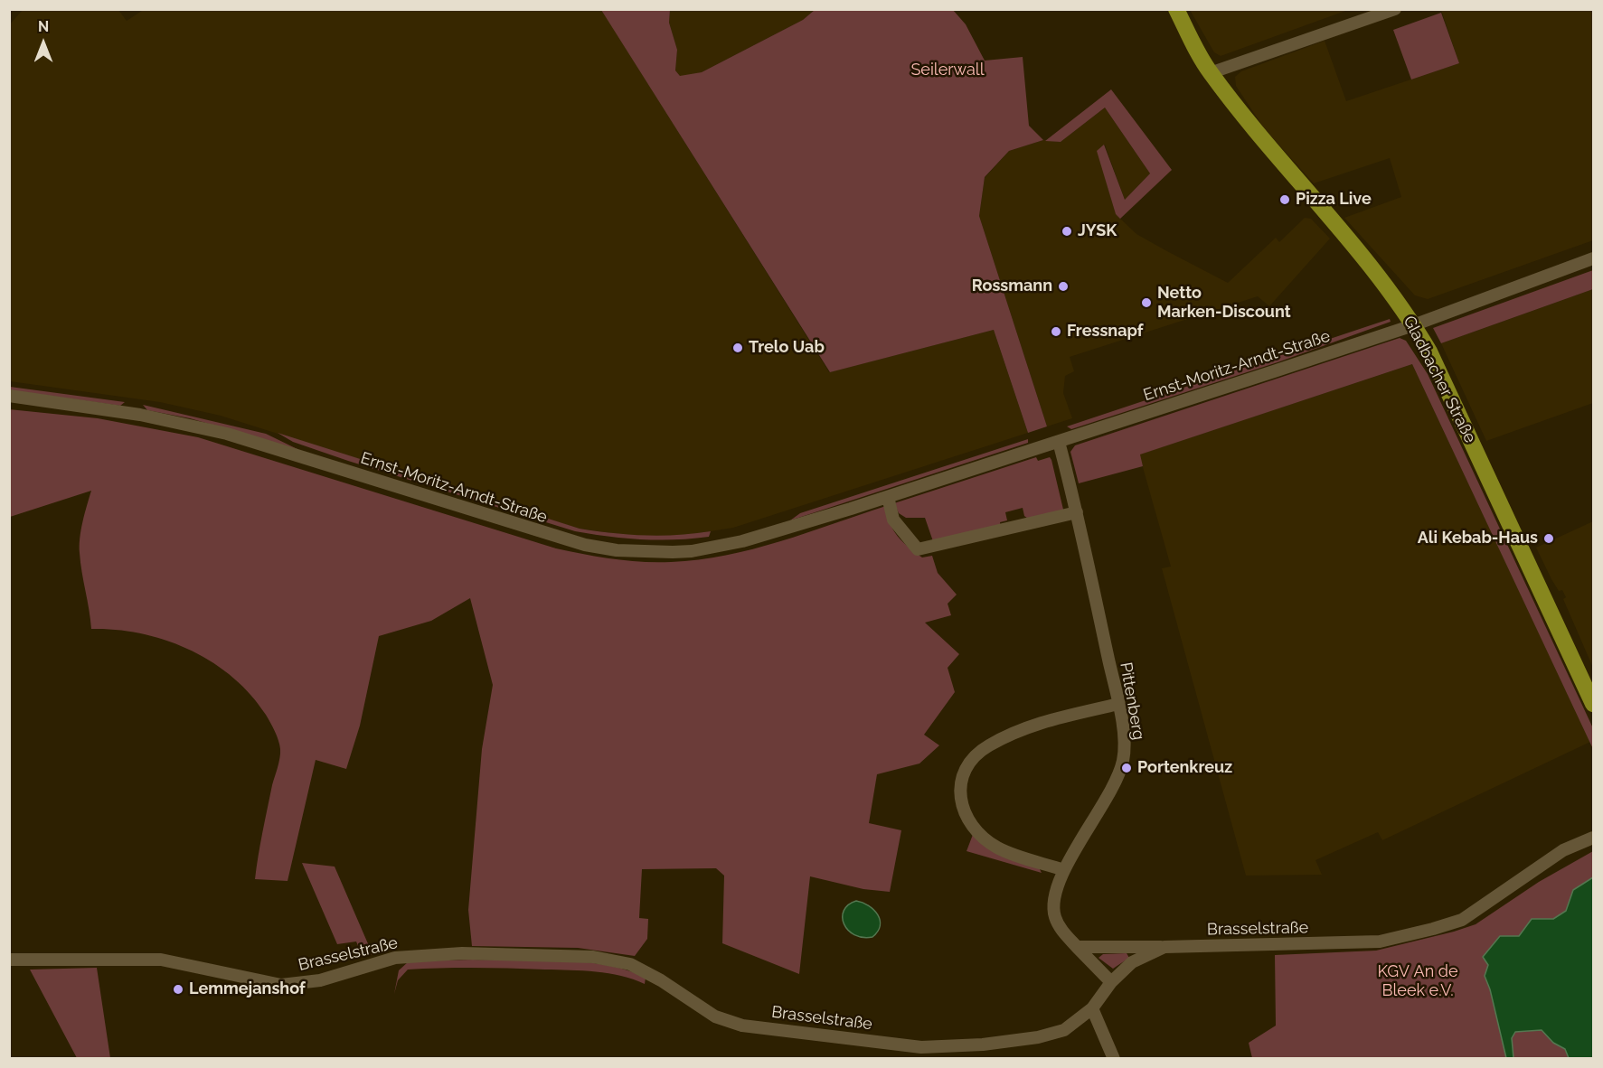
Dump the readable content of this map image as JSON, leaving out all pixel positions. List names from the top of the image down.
{
  "streets": {
    "main road": ["Gladbacher Straße"],
    "street": ["Ernst-Moritz-Arndt-Straße", "Pittenberg", "Brasselstraße"]
  },
  "crossings": [
    ["Ernst-Moritz-Arndt-Straße", "Gladbacher Straße"],
    ["Ernst-Moritz-Arndt-Straße", "Pittenberg"],
    ["Pittenberg", "Brasselstraße"]
  ],
  "parks": ["Seilerwall", "KGV An de Bleek e.V."],
  "places": [
    "Pizza Live",
    "JYSK",
    "Rossmann",
    "Netto Marken-Discount",
    "Fressnapf",
    "Trelo Uab",
    "Ali Kebab-Haus",
    "Portenkreuz",
    "Lemmejanshof"
  ],
  "north": "top"
}
